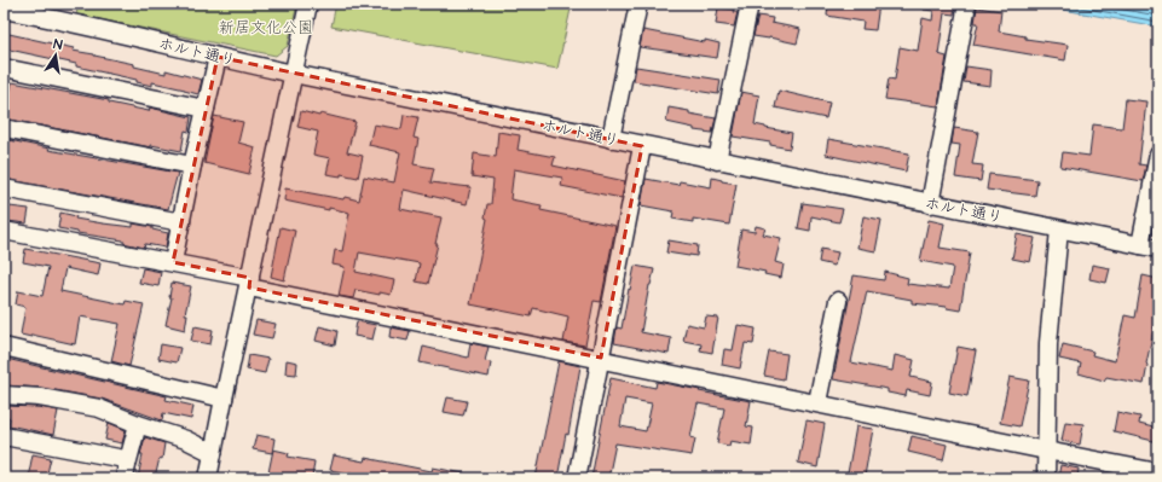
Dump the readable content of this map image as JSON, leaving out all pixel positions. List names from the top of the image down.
{
  "streets": {
    "street": ["ホルト通り"]
  },
  "parks": ["新居文化公園"],
  "north": "top"
}
